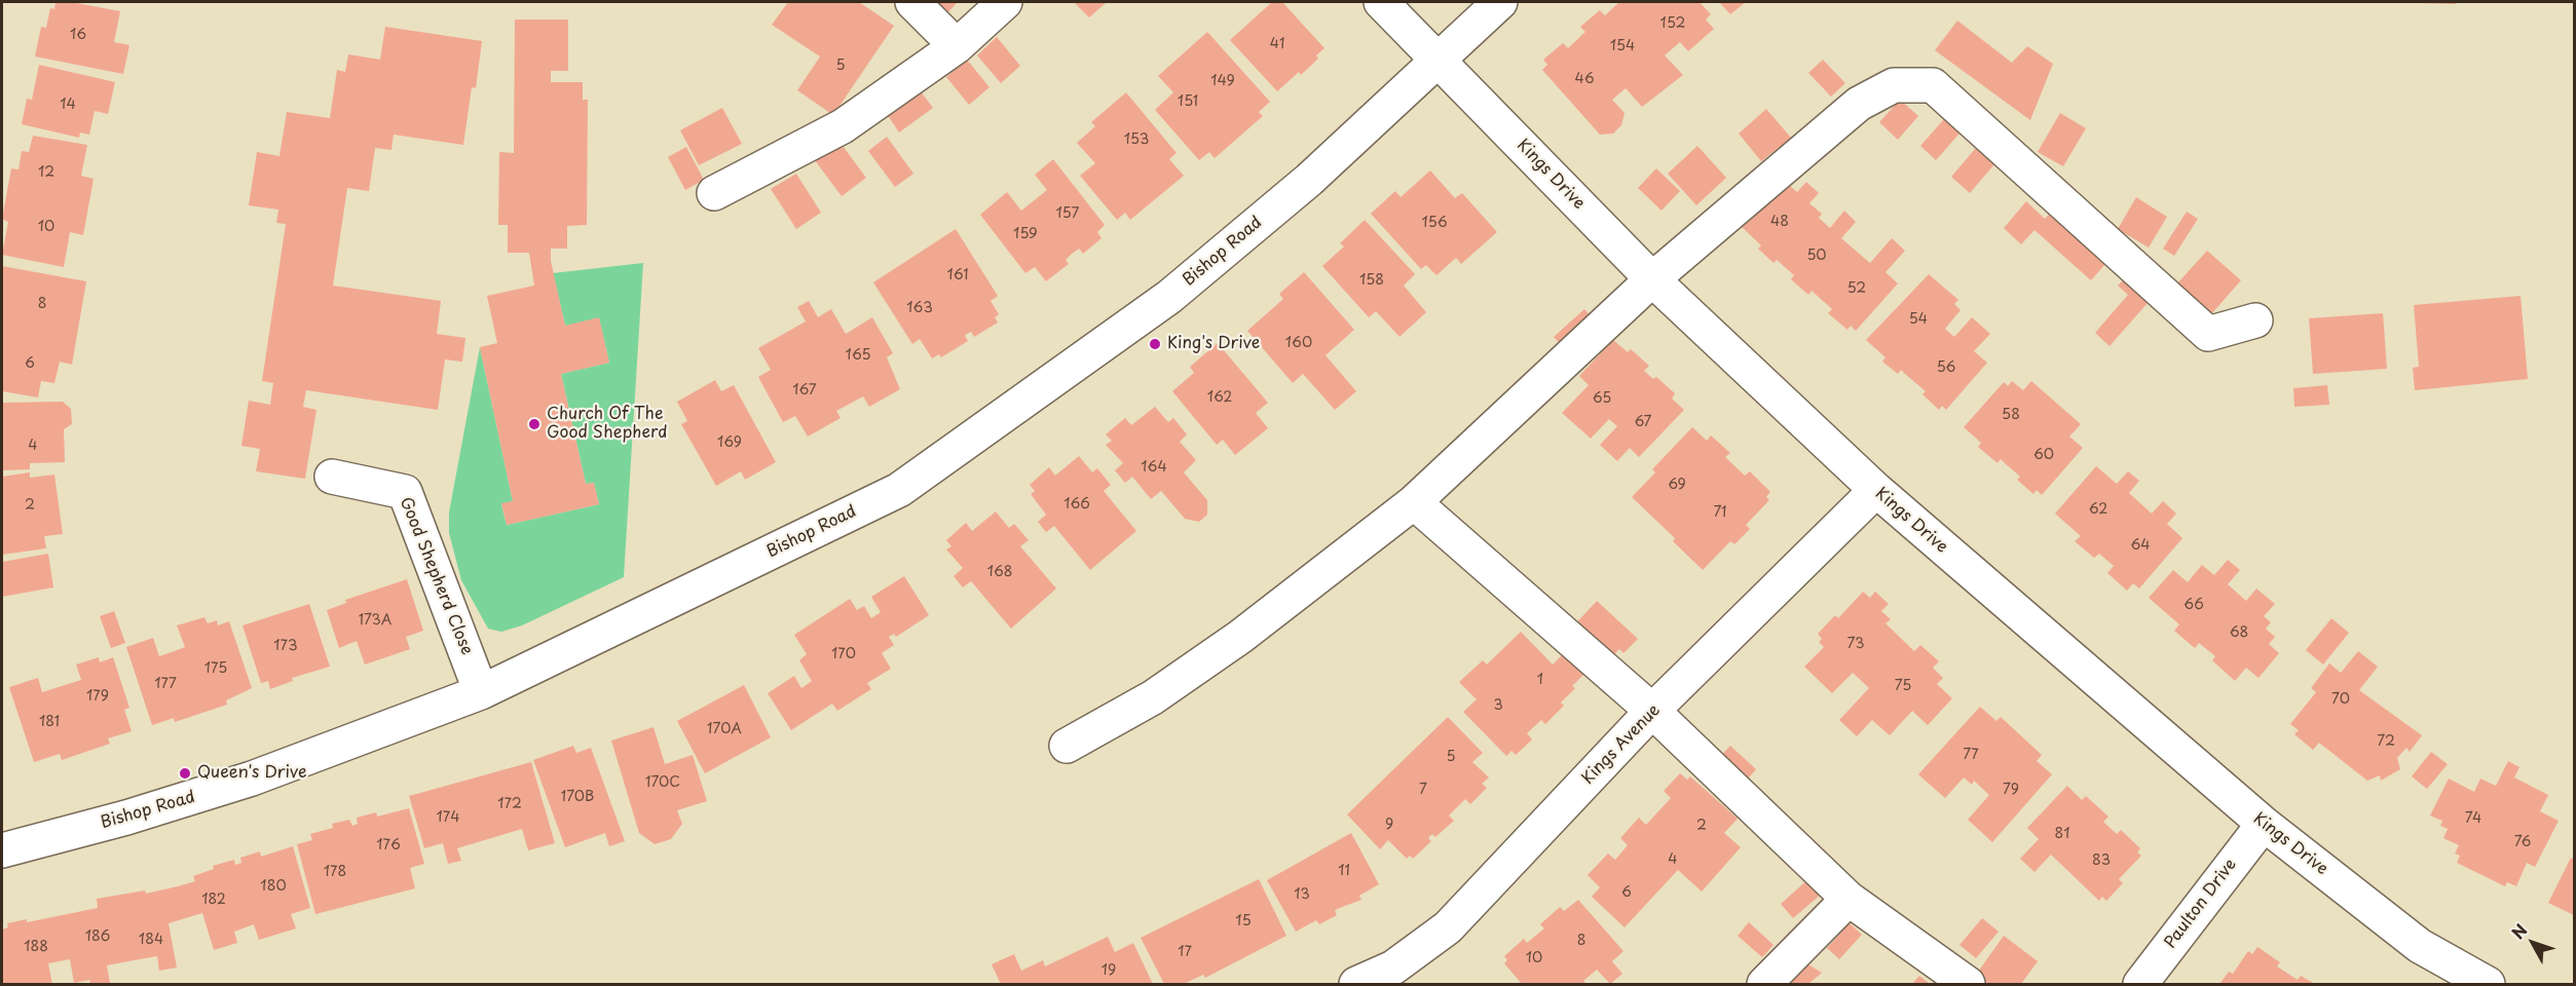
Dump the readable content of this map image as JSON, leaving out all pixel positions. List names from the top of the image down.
{
  "streets": {
    "street": [
      "Kings Drive",
      "Bishop Road",
      "Good Shepherd Close",
      "Kings Avenue",
      "Paulton Drive"
    ]
  },
  "crossings": [
    ["Kings Drive", "Bishop Road"],
    ["Kings Drive", "Kings Avenue"],
    ["Kings Drive", "Paulton Drive"],
    ["Bishop Road", "Good Shepherd Close"]
  ],
  "places": ["King's Drive", "Church Of The Good Shepherd", "Queen's Drive"],
  "house_numbers": [
    "152",
    "16",
    "41",
    "154",
    "5",
    "46",
    "149",
    "151",
    "14",
    "153",
    "12",
    "157",
    "48",
    "156",
    "10",
    "159",
    "50",
    "161",
    "158",
    "52",
    "8",
    "163",
    "54",
    "160",
    "165",
    "6",
    "56",
    "167",
    "162",
    "65",
    "58",
    "67",
    "169",
    "4",
    "60",
    "164",
    "69",
    "166",
    "2",
    "62",
    "71",
    "64",
    "168",
    "66",
    "173A",
    "68",
    "73",
    "173",
    "170",
    "175",
    "1",
    "177",
    "75",
    "179",
    "70",
    "3",
    "181",
    "170A",
    "72",
    "77",
    "5",
    "170C",
    "7",
    "79",
    "170B",
    "172",
    "174",
    "74",
    "9",
    "2",
    "81",
    "76",
    "176",
    "4",
    "83",
    "11",
    "178",
    "180",
    "6",
    "13",
    "182",
    "15",
    "186",
    "184",
    "8",
    "188",
    "17",
    "10",
    "19"
  ],
  "north": "top left"
}
